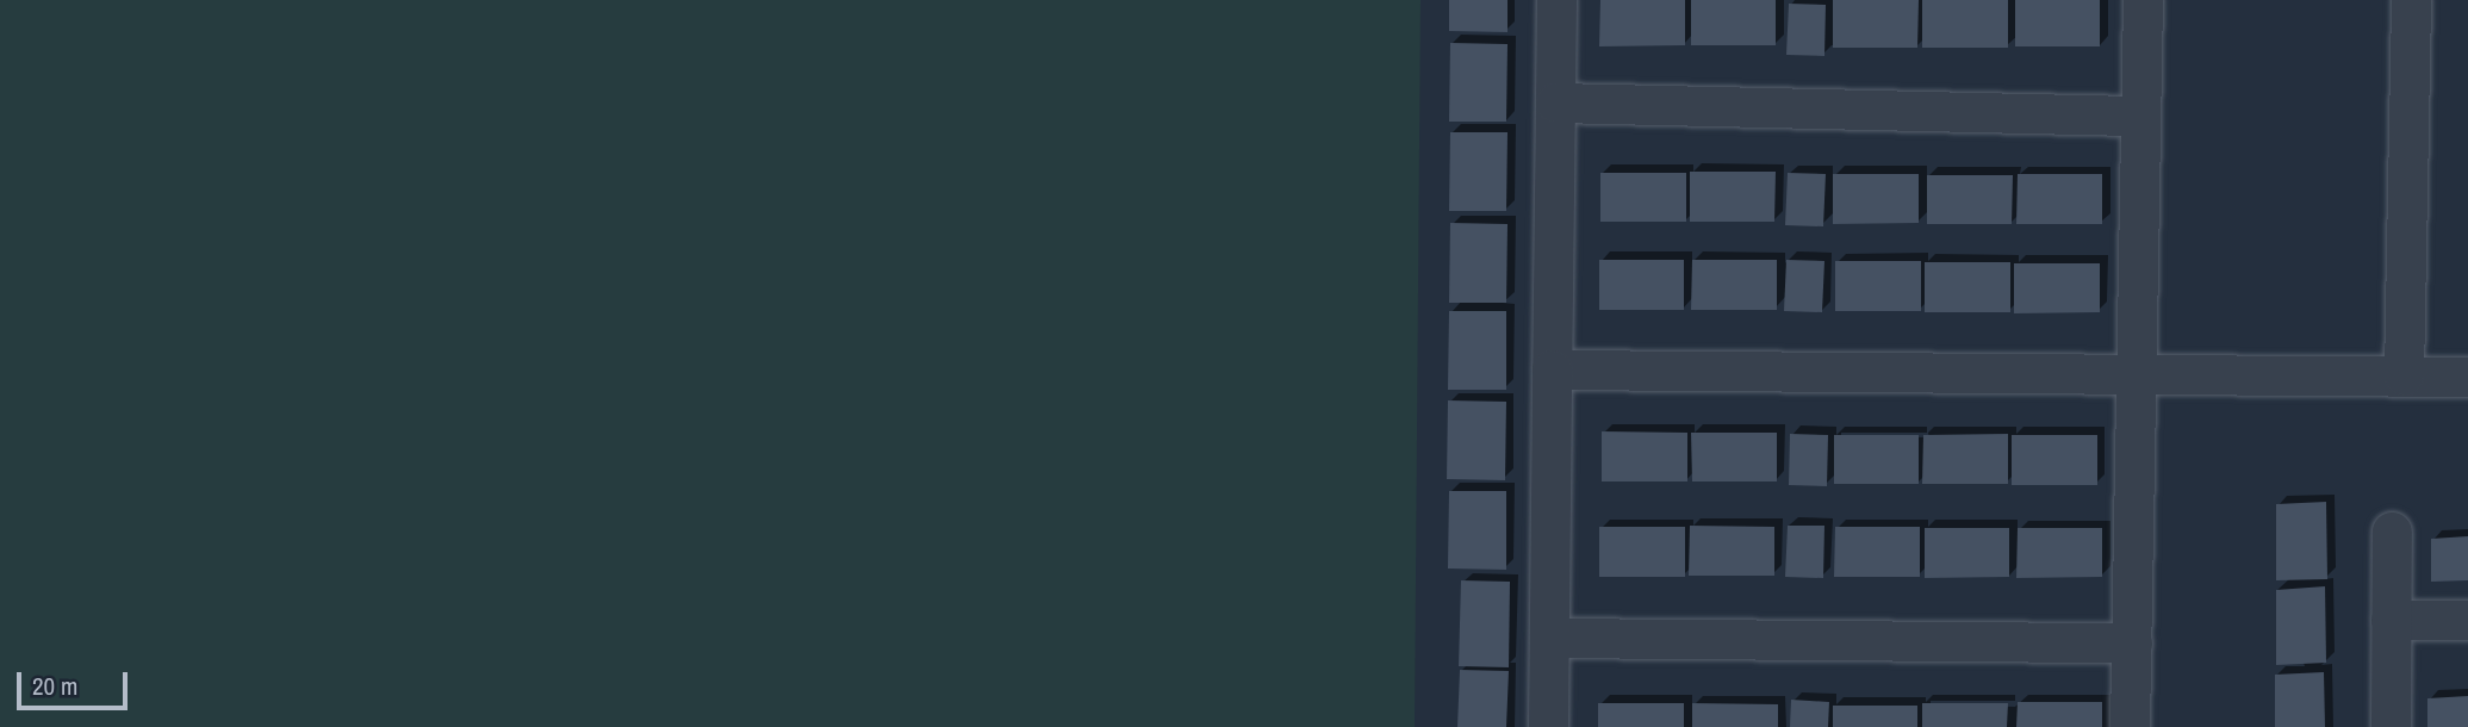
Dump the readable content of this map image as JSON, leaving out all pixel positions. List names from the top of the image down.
{
  "scale_bar": "20 m"
}
